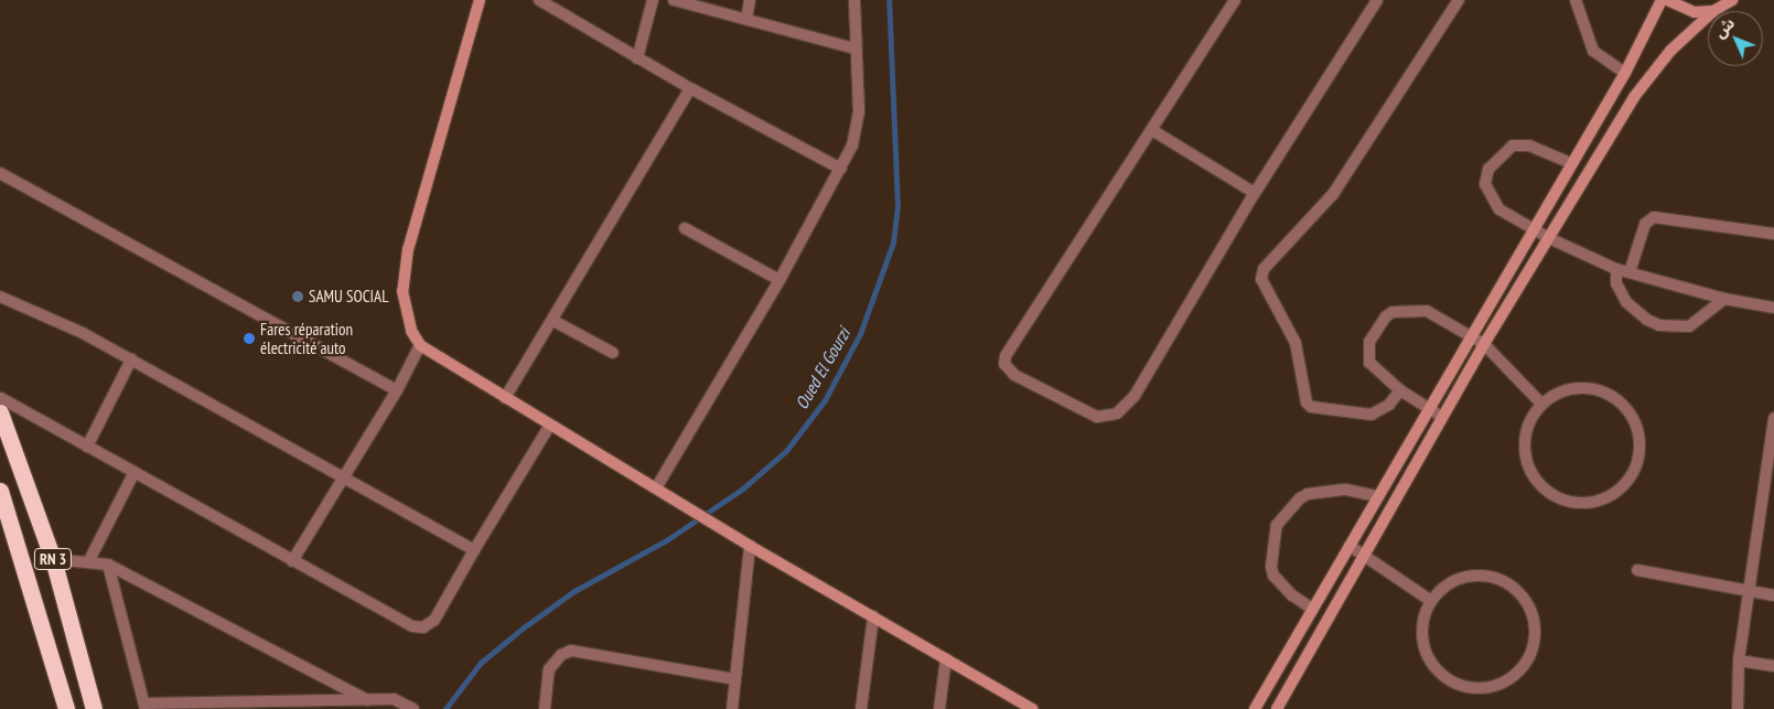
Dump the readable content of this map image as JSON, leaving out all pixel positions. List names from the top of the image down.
{
  "streets": {
    "highway": ["RN 3"]
  },
  "water": ["Oued El Gourzi"],
  "places": ["SAMU SOCIAL", "Fares réparation électricité auto"],
  "north": "top left"
}
